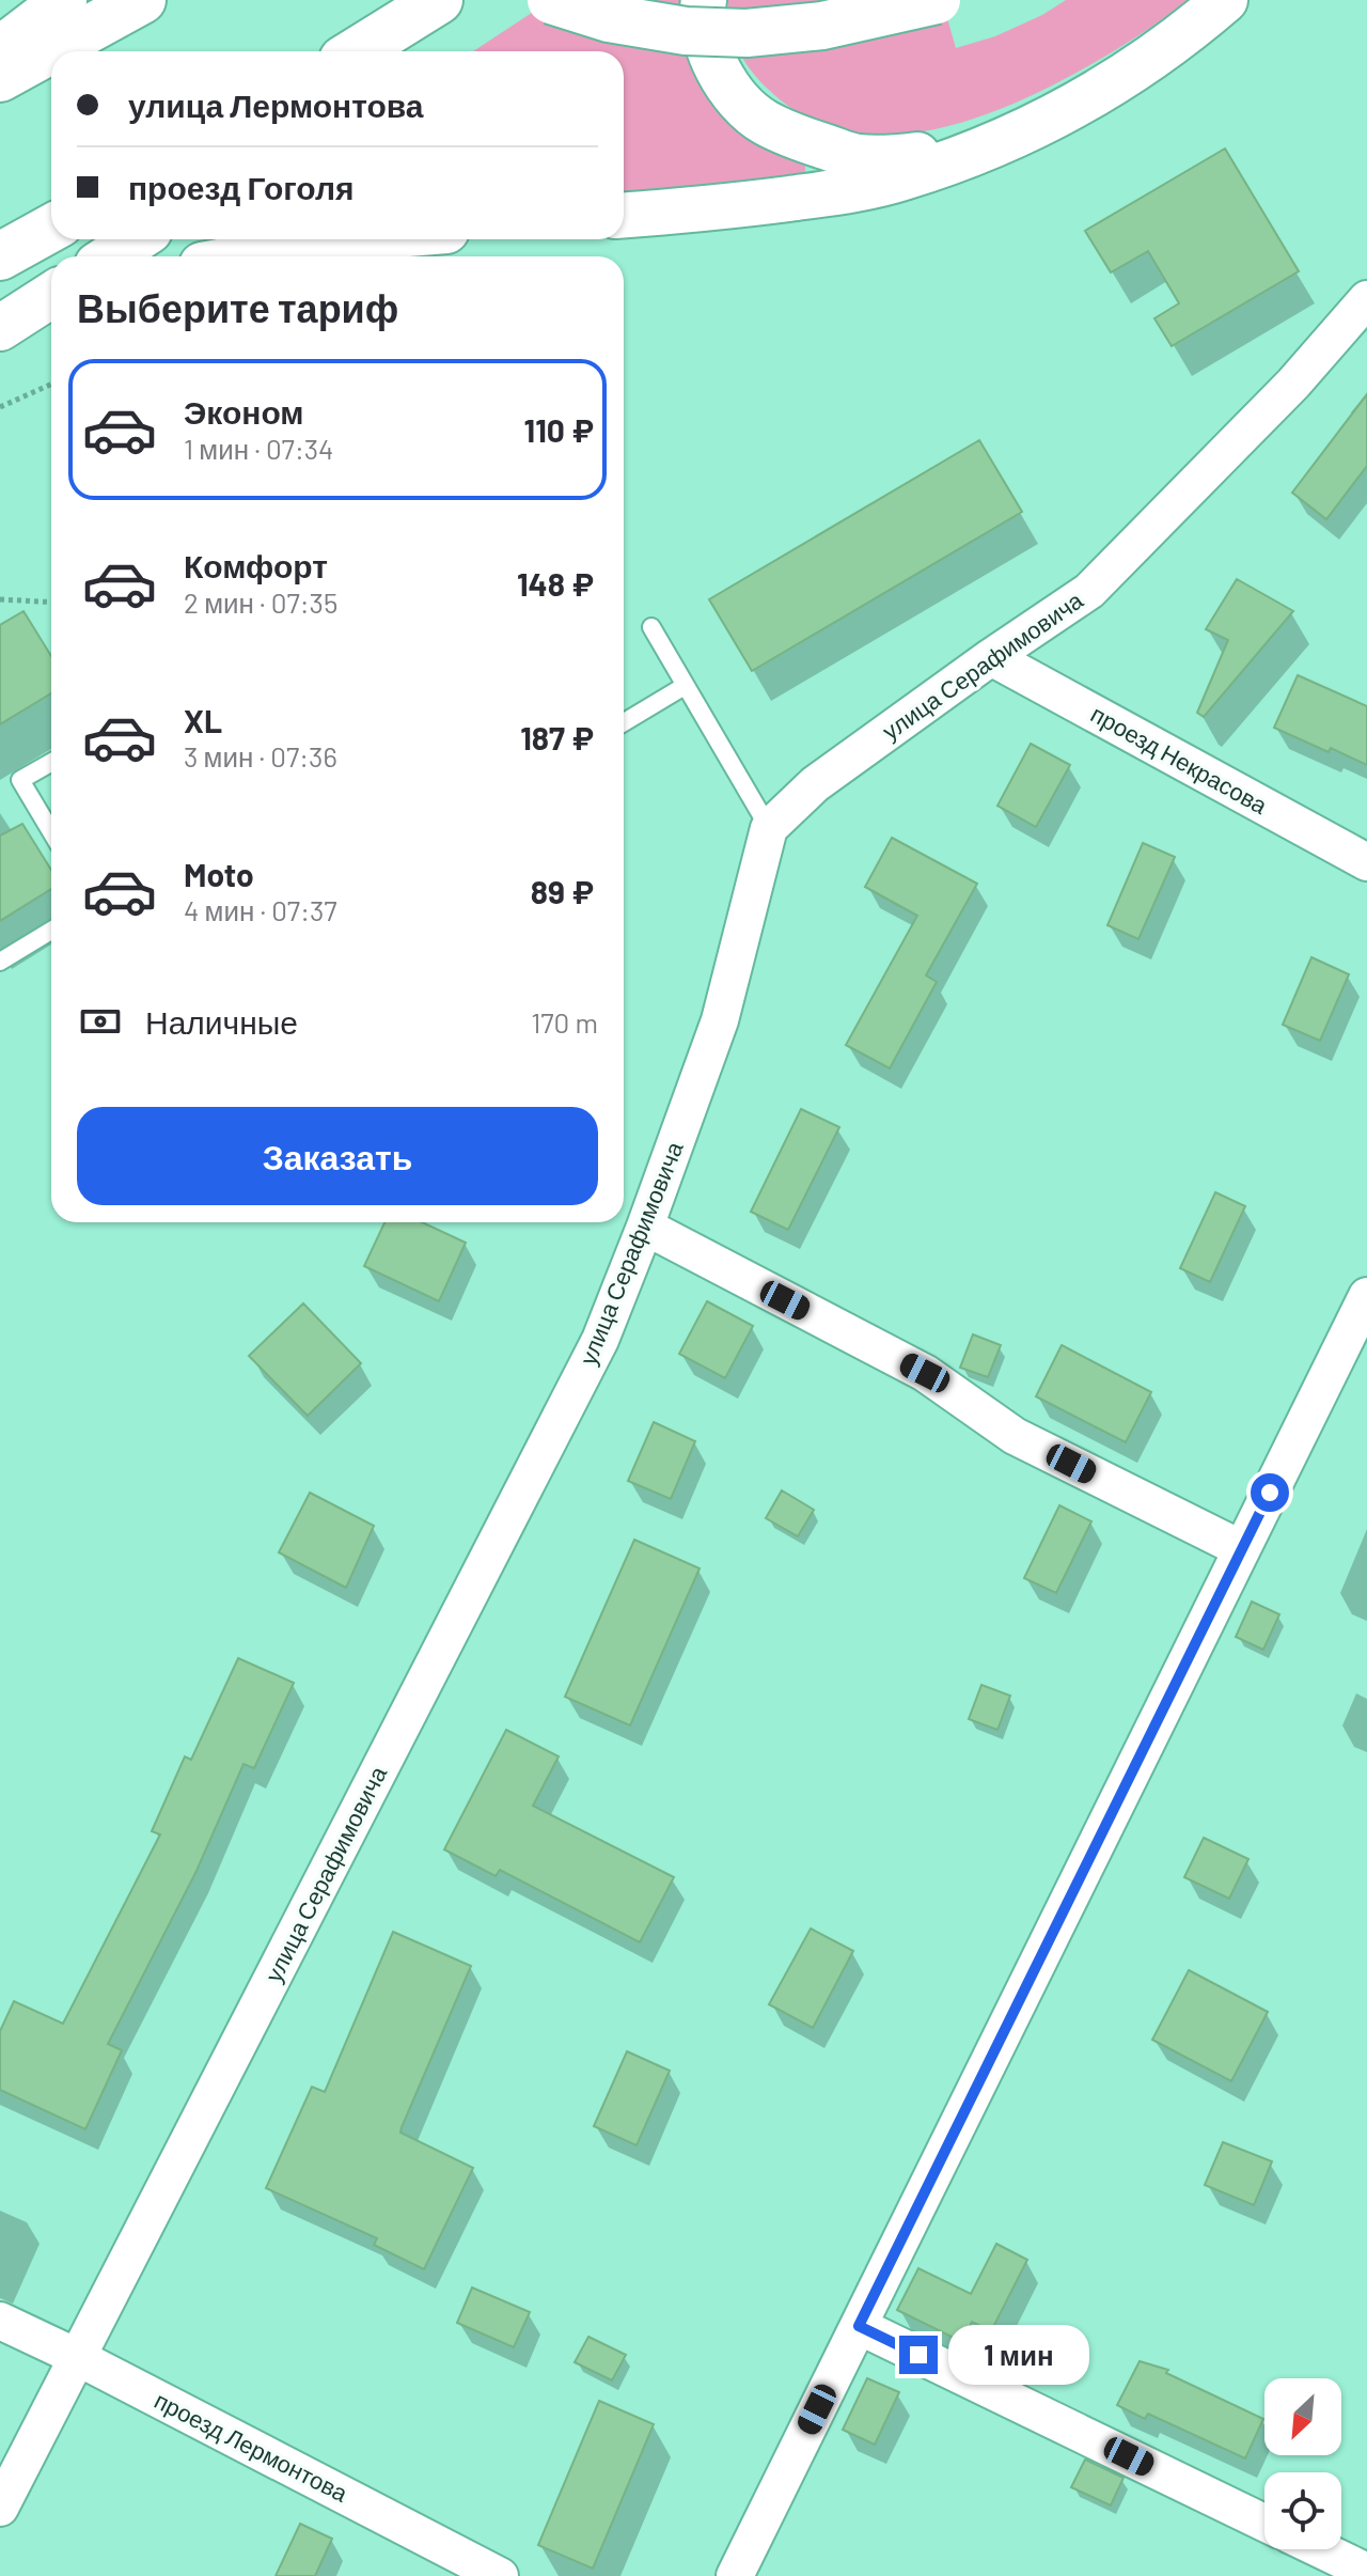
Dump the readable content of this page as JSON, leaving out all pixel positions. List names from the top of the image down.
{
  "streets": {
    "street": ["улица Серафимовича", "проезд Некрасова", "проезд Лермонтова"]
  },
  "crossings": [
    ["улица Серафимовича", "проезд Некрасова"],
    ["улица Серафимовича", "проезд Лермонтова"]
  ],
  "north": "bottom left",
  "page": {
    "banner": ["улица Лермонтова", "проезд Гоголя"],
    "heading": "Выберите тариф",
    "list": [
      {
        "name": "Эконом",
        "note": "1 мин · 07:34",
        "value": "110 ₽"
      },
      {
        "name": "Комфорт",
        "note": "2 мин · 07:35",
        "value": "148 ₽"
      },
      {
        "name": "XL",
        "note": "3 мин · 07:36",
        "value": "187 ₽"
      },
      {
        "name": "Moto",
        "note": "4 мин · 07:37",
        "value": "89 ₽"
      }
    ],
    "pay": ["Наличные", "170 m"],
    "buttons": "Заказать",
    "bubble": "1 мин"
  }
}
